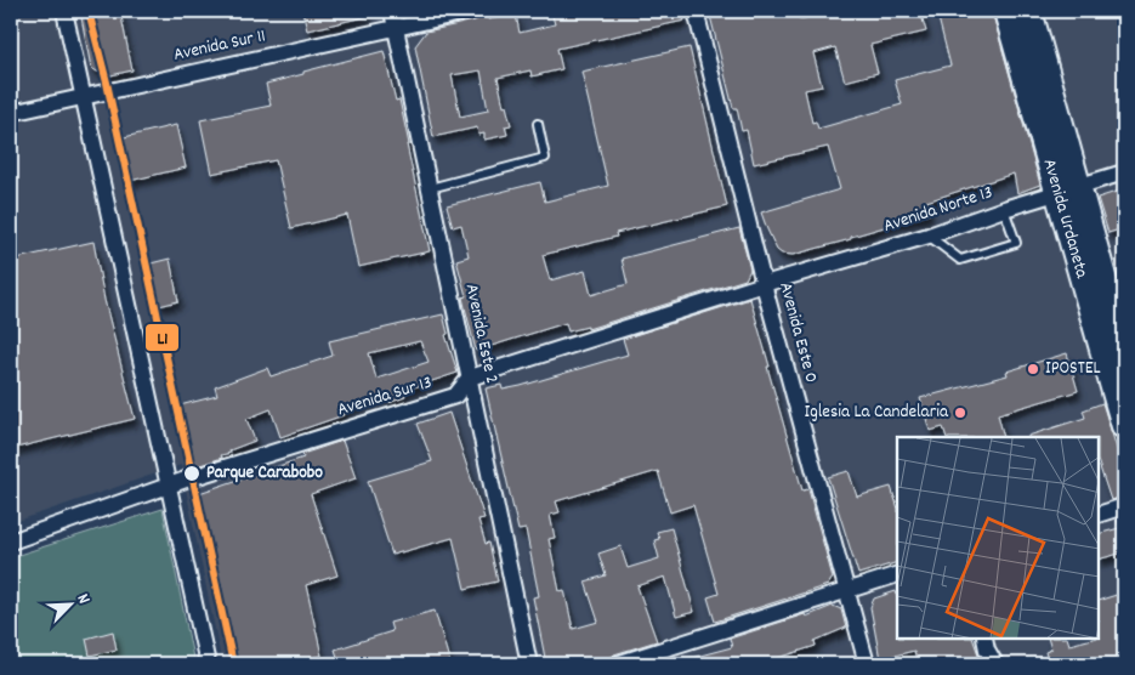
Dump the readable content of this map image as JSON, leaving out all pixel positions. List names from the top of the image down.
{
  "streets": {
    "main road": ["Avenida Urdaneta"],
    "street": [
      "Avenida Sur 11",
      "Avenida Norte 13",
      "Avenida Este 0",
      "Avenida Este 2",
      "Avenida Sur 13"
    ]
  },
  "crossings": [
    ["Avenida Sur 11", "Avenida Este 2"],
    ["Avenida Norte 13", "Avenida Urdaneta"],
    ["Avenida Norte 13", "Avenida Este 0"],
    ["Avenida Norte 13", "Avenida Sur 13"],
    ["Avenida Este 0", "Avenida Sur 13"],
    ["Avenida Este 2", "Avenida Sur 13"]
  ],
  "places": ["IPOSTEL", "Iglesia La Candelaria", "Parque Carabobo"],
  "lines": ["transit line L1"],
  "north": "top right"
}
